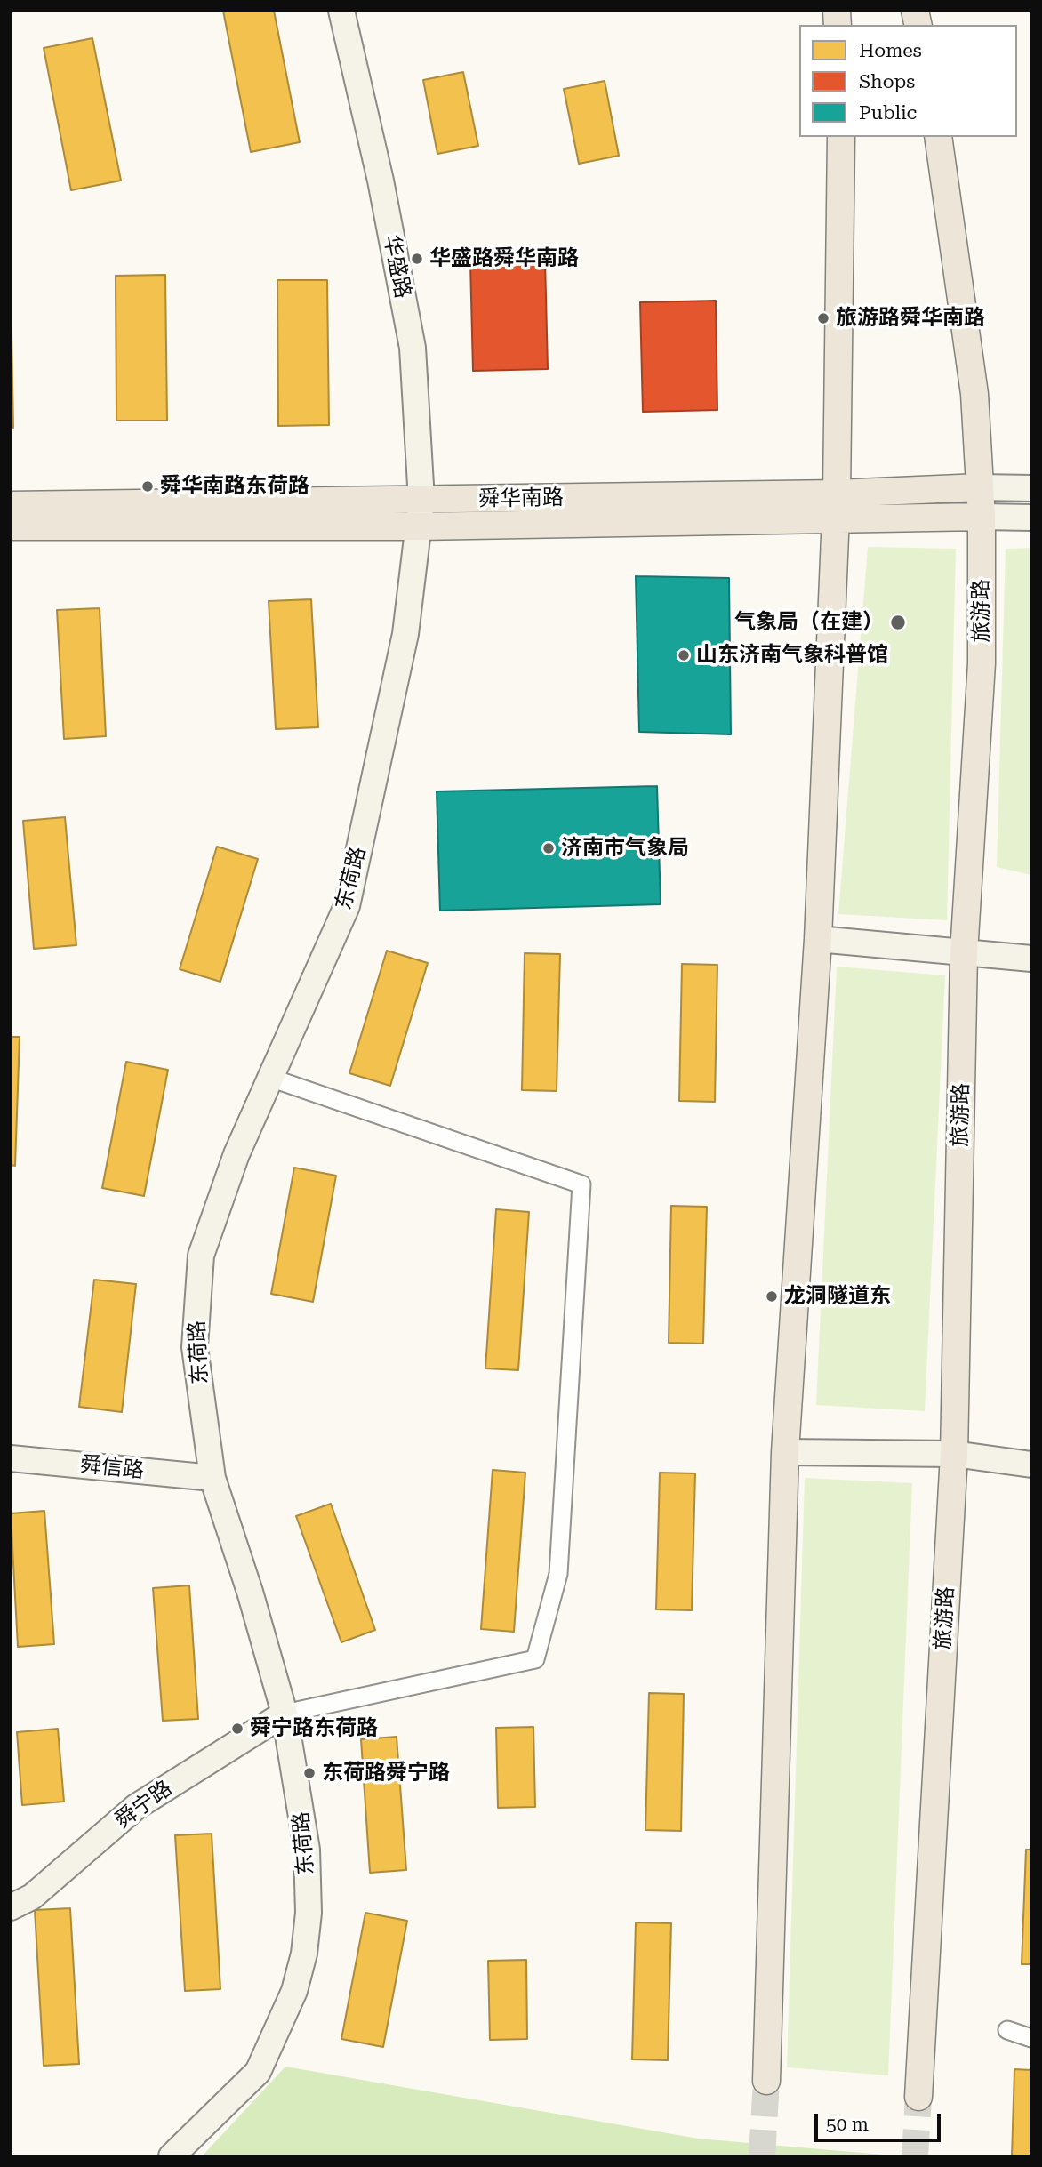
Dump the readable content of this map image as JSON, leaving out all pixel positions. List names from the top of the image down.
{
  "streets": {
    "main road": ["舜华南路", "旅游路"],
    "street": [
      "华盛路",
      "东荷路",
      "舜信路",
      "舜宁路"
    ]
  },
  "crossings": [
    ["华盛路", "舜华南路"],
    ["华盛路", "东荷路"],
    ["舜华南路", "旅游路"],
    ["舜华南路", "东荷路"],
    ["东荷路", "舜信路"],
    ["东荷路", "舜宁路"]
  ],
  "places": [
    "华盛路舜华南路",
    "旅游路舜华南路",
    "舜华南路东荷路",
    "气象局（在建）",
    "山东济南气象科普馆",
    "济南市气象局",
    "龙洞隧道东",
    "舜宁路东荷路",
    "东荷路舜宁路"
  ],
  "legend": ["Homes", "Shops", "Public"],
  "scale_bar": "50 m"
}
